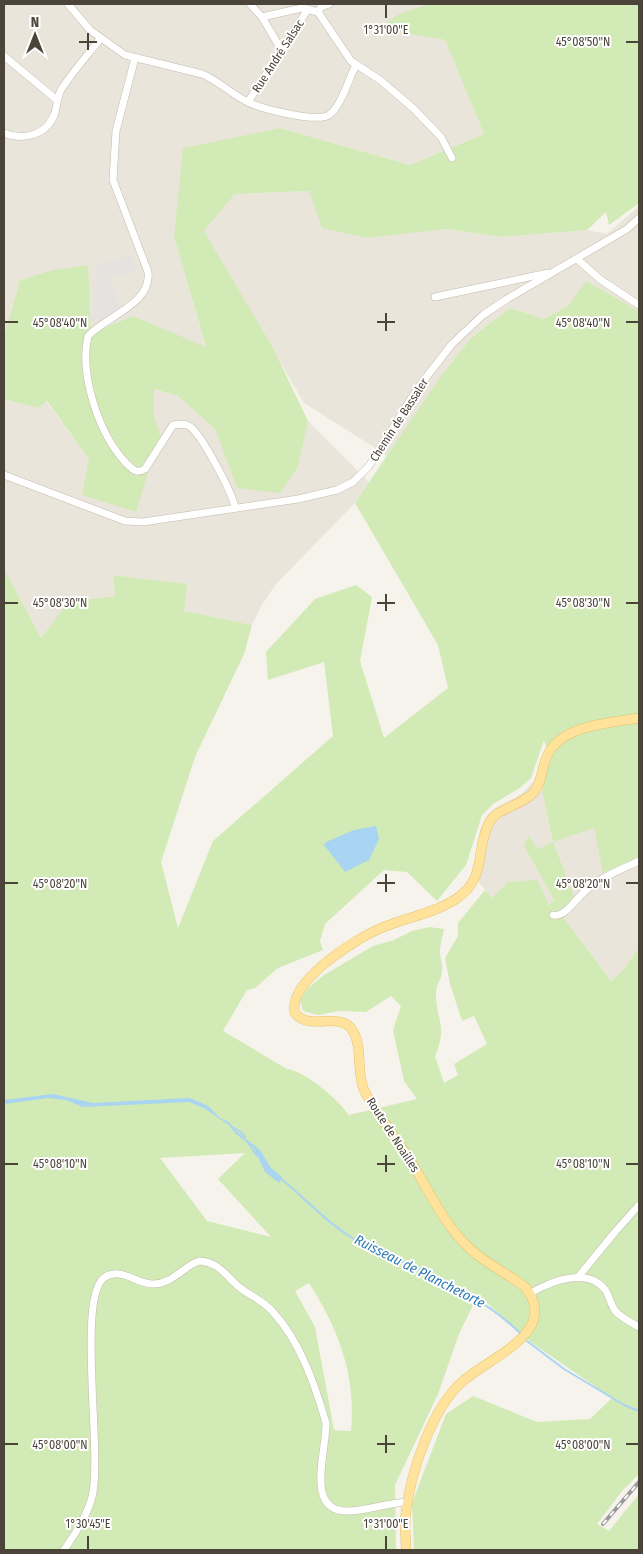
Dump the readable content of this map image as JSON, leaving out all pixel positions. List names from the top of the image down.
{
  "streets": {
    "main road": ["Route de Noailles"],
    "street": ["Rue André Salsac", "Chemin de Bassaler"]
  },
  "water": ["Ruisseau de Planchetorte"],
  "north": "top",
  "coordinates": [
    "1°31'00\"E",
    "45°08'50\"N",
    "45°08'40\"N",
    "45°08'30\"N",
    "45°08'20\"N",
    "45°08'10\"N",
    "45°08'00\"N",
    "1°30'45\"E"
  ]
}
